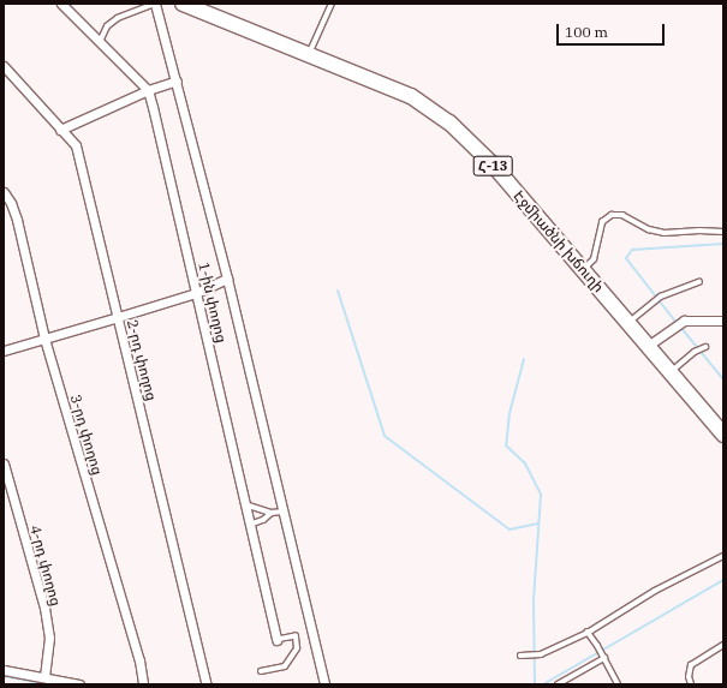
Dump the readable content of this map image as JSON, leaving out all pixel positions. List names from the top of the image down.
{
  "streets": {
    "main road": ["Հ-13", "Էջմիածնի խճուղի"],
    "street": [
      "1-ին փողոց",
      "2-րդ փողոց",
      "3-րդ փողոց",
      "4-րդ փողոց"
    ]
  },
  "scale_bar": "100 m"
}
